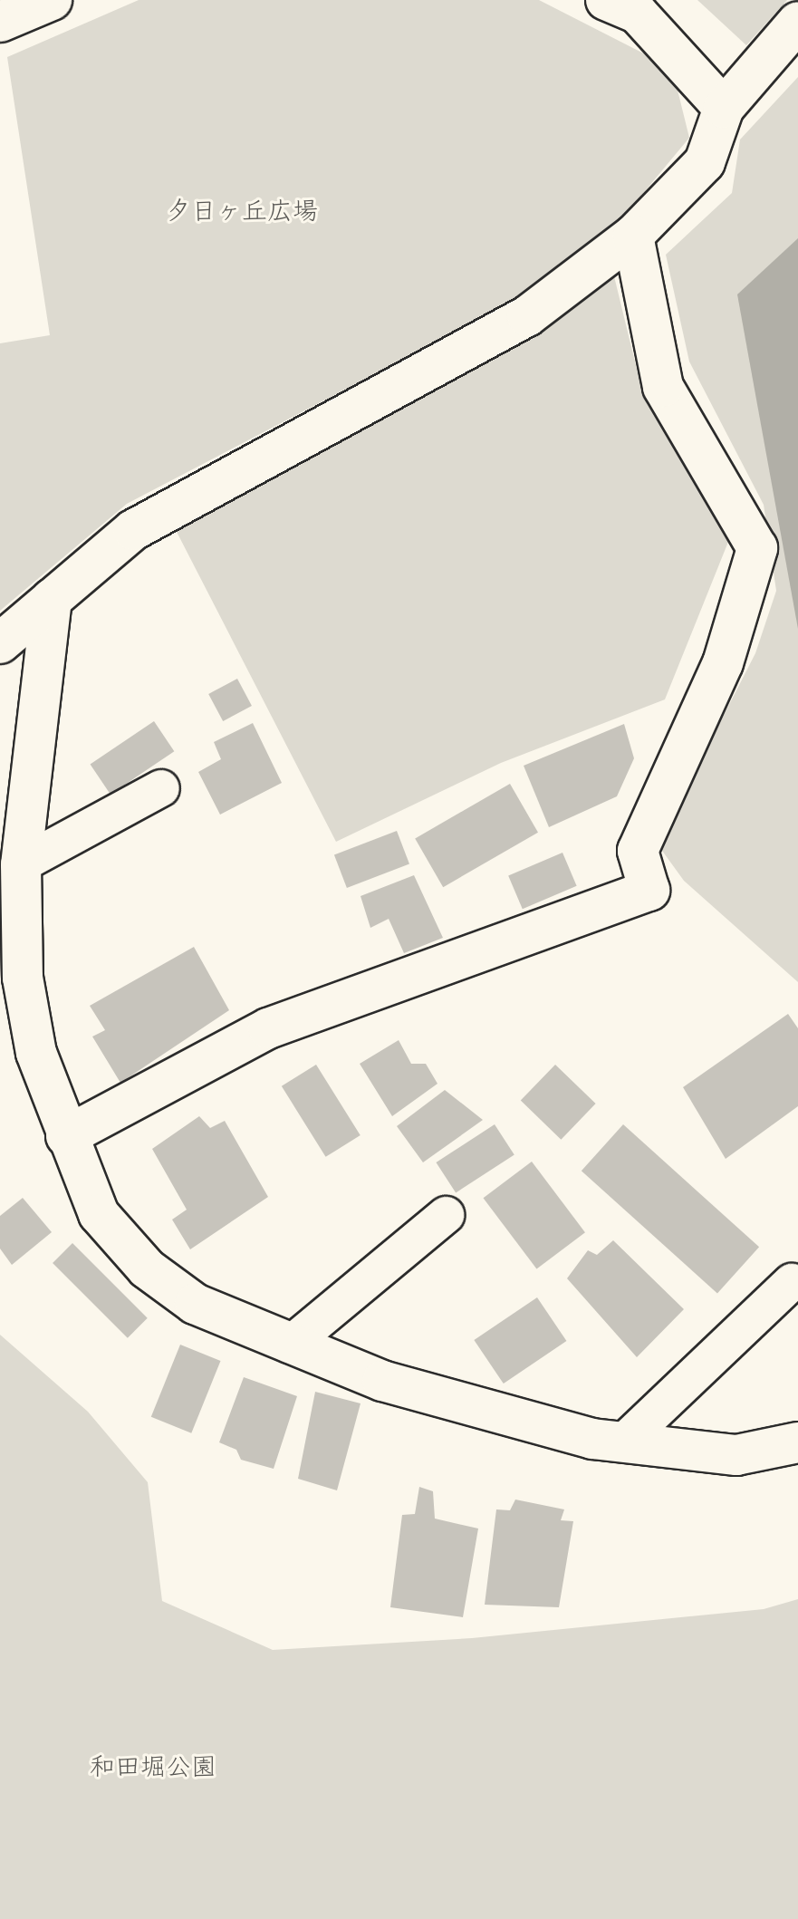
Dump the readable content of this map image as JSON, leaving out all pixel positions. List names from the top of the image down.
{
  "parks": ["夕日ヶ丘広場", "和田堀公園"]
}
